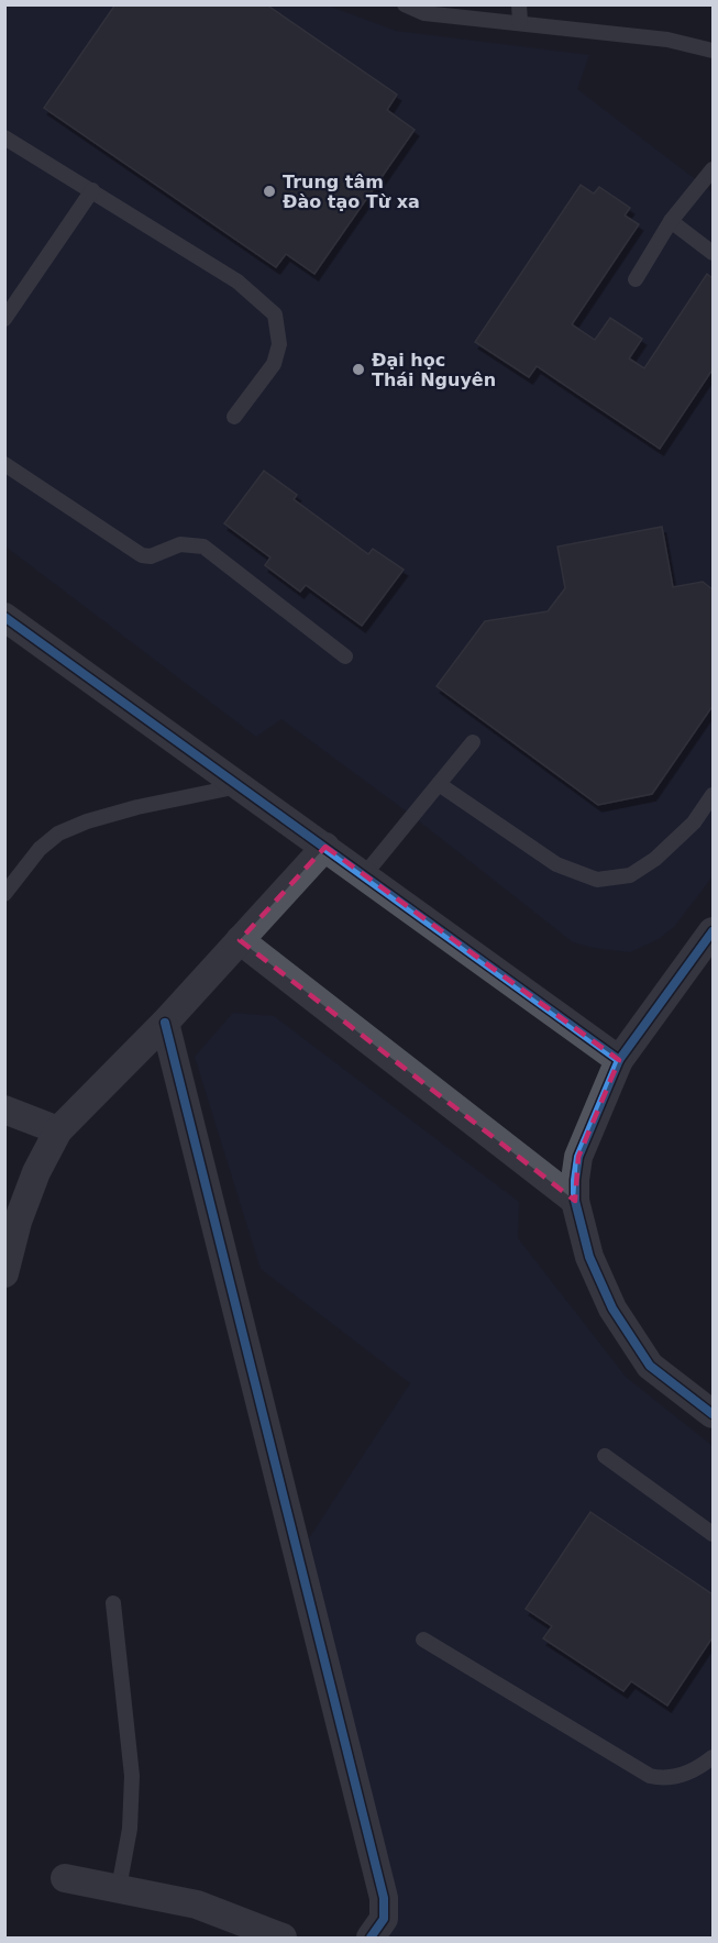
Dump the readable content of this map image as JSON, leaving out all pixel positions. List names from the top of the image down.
{
  "places": ["Trung tâm Đào tạo Từ xa", "Đại học Thái Nguyên"]
}
